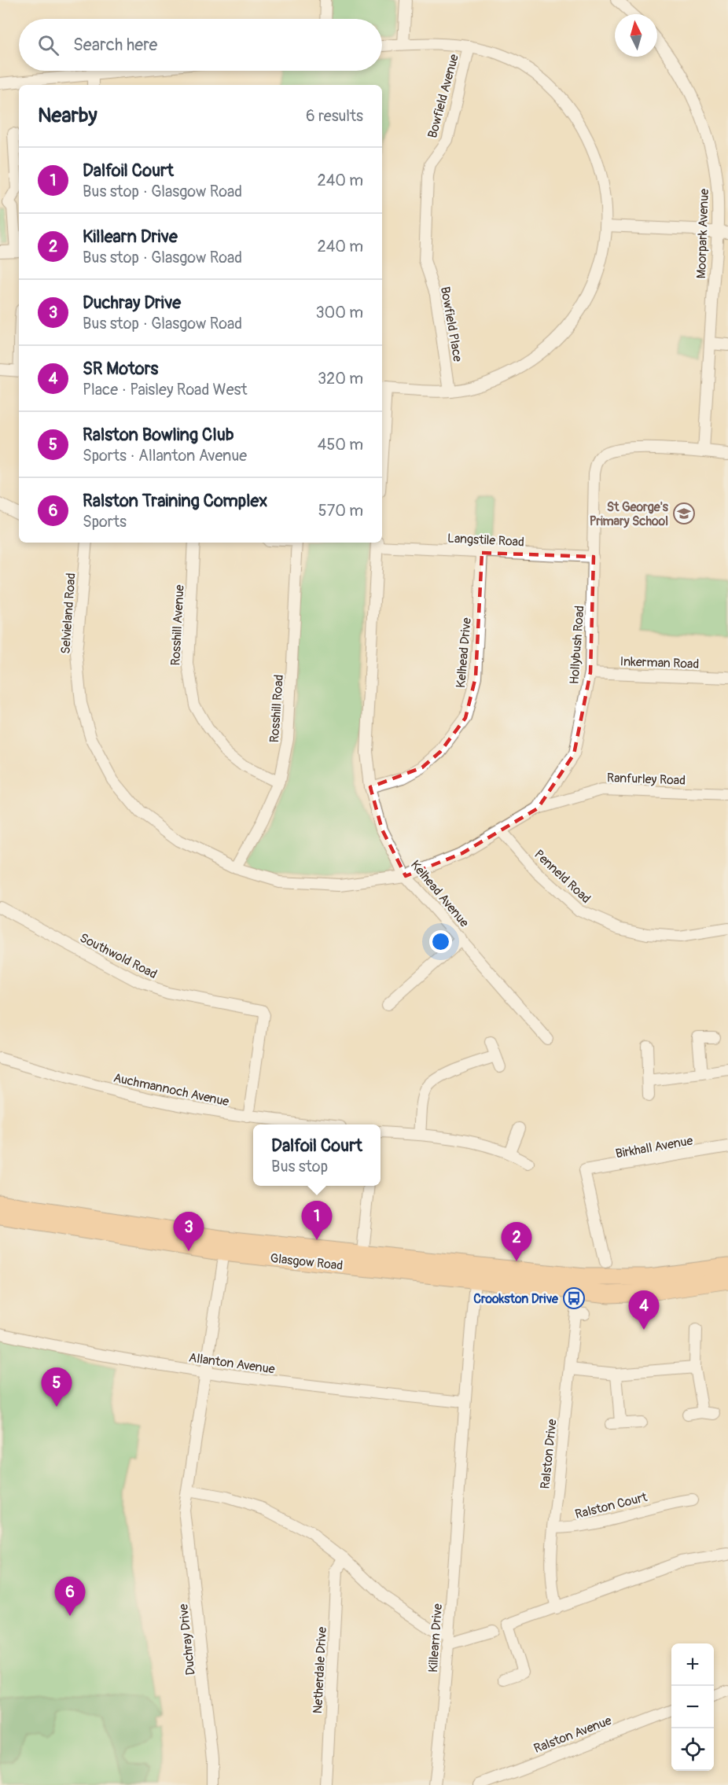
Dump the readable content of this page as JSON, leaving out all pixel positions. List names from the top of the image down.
{
  "streets": {
    "main road": ["Glasgow Road"],
    "street": [
      "Bowfield Avenue",
      "Moorpark Avenue",
      "Bowfield Place",
      "Langstile Road",
      "Selvieland Road",
      "Rosshill Avenue",
      "Hollybush Road",
      "Kelhead Drive",
      "Inkerman Road",
      "Rosshill Road",
      "Ranfurley Road",
      "Penneld Road",
      "Kelhead Avenue",
      "Southwold Road",
      "Auchmannoch Avenue",
      "Birkhall Avenue",
      "Allanton Avenue",
      "Ralston Drive",
      "Ralston Court",
      "Killearn Drive",
      "Duchray Drive",
      "Netherdale Drive",
      "Ralston Avenue"
    ]
  },
  "crossings": [
    ["Bowfield Avenue", "Bowfield Place"],
    ["Moorpark Avenue", "Hollybush Road"],
    ["Langstile Road", "Hollybush Road"],
    ["Langstile Road", "Kelhead Drive"],
    ["Langstile Road", "Kelhead Avenue"],
    ["Selvieland Road", "Hollybush Road"],
    ["Selvieland Road", "Rosshill Road"],
    ["Selvieland Road", "Kelhead Avenue"],
    ["Rosshill Avenue", "Rosshill Road"],
    ["Hollybush Road", "Inkerman Road"],
    ["Hollybush Road", "Ranfurley Road"],
    ["Hollybush Road", "Penneld Road"],
    ["Hollybush Road", "Kelhead Avenue"],
    ["Kelhead Drive", "Kelhead Avenue"],
    ["Southwold Road", "Auchmannoch Avenue"],
    ["Birkhall Avenue", "Glasgow Road"],
    ["Glasgow Road", "Killearn Drive"],
    ["Glasgow Road", "Duchray Drive"],
    ["Allanton Avenue", "Killearn Drive"],
    ["Allanton Avenue", "Duchray Drive"],
    ["Ralston Drive", "Ralston Court"]
  ],
  "places": {
    "school or university": ["St George's Primary School"],
    "bus stop": ["Crookston Drive"]
  },
  "north": "top",
  "page": {
    "search": "Search here",
    "heading": ["Nearby", "6 results"],
    "list": [
      {
        "mark": "1",
        "name": "Dalfoil Court",
        "note": "Bus stop · Glasgow Road",
        "value": "240 m"
      },
      {
        "mark": "2",
        "name": "Killearn Drive",
        "note": "Bus stop · Glasgow Road",
        "value": "240 m"
      },
      {
        "mark": "3",
        "name": "Duchray Drive",
        "note": "Bus stop · Glasgow Road",
        "value": "300 m"
      },
      {
        "mark": "4",
        "name": "SR Motors",
        "note": "Place · Paisley Road West",
        "value": "320 m"
      },
      {
        "mark": "5",
        "name": "Ralston Bowling Club",
        "note": "Sports · Allanton Avenue",
        "value": "450 m"
      },
      {
        "mark": "6",
        "name": "Ralston Training Complex",
        "note": "Sports",
        "value": "570 m"
      }
    ],
    "popup": ["Dalfoil Court", "Bus stop"],
    "pins": [
      "1",
      "3",
      "2",
      "4",
      "5",
      "6"
    ],
    "map_buttons": ["+", "−"]
  }
}
